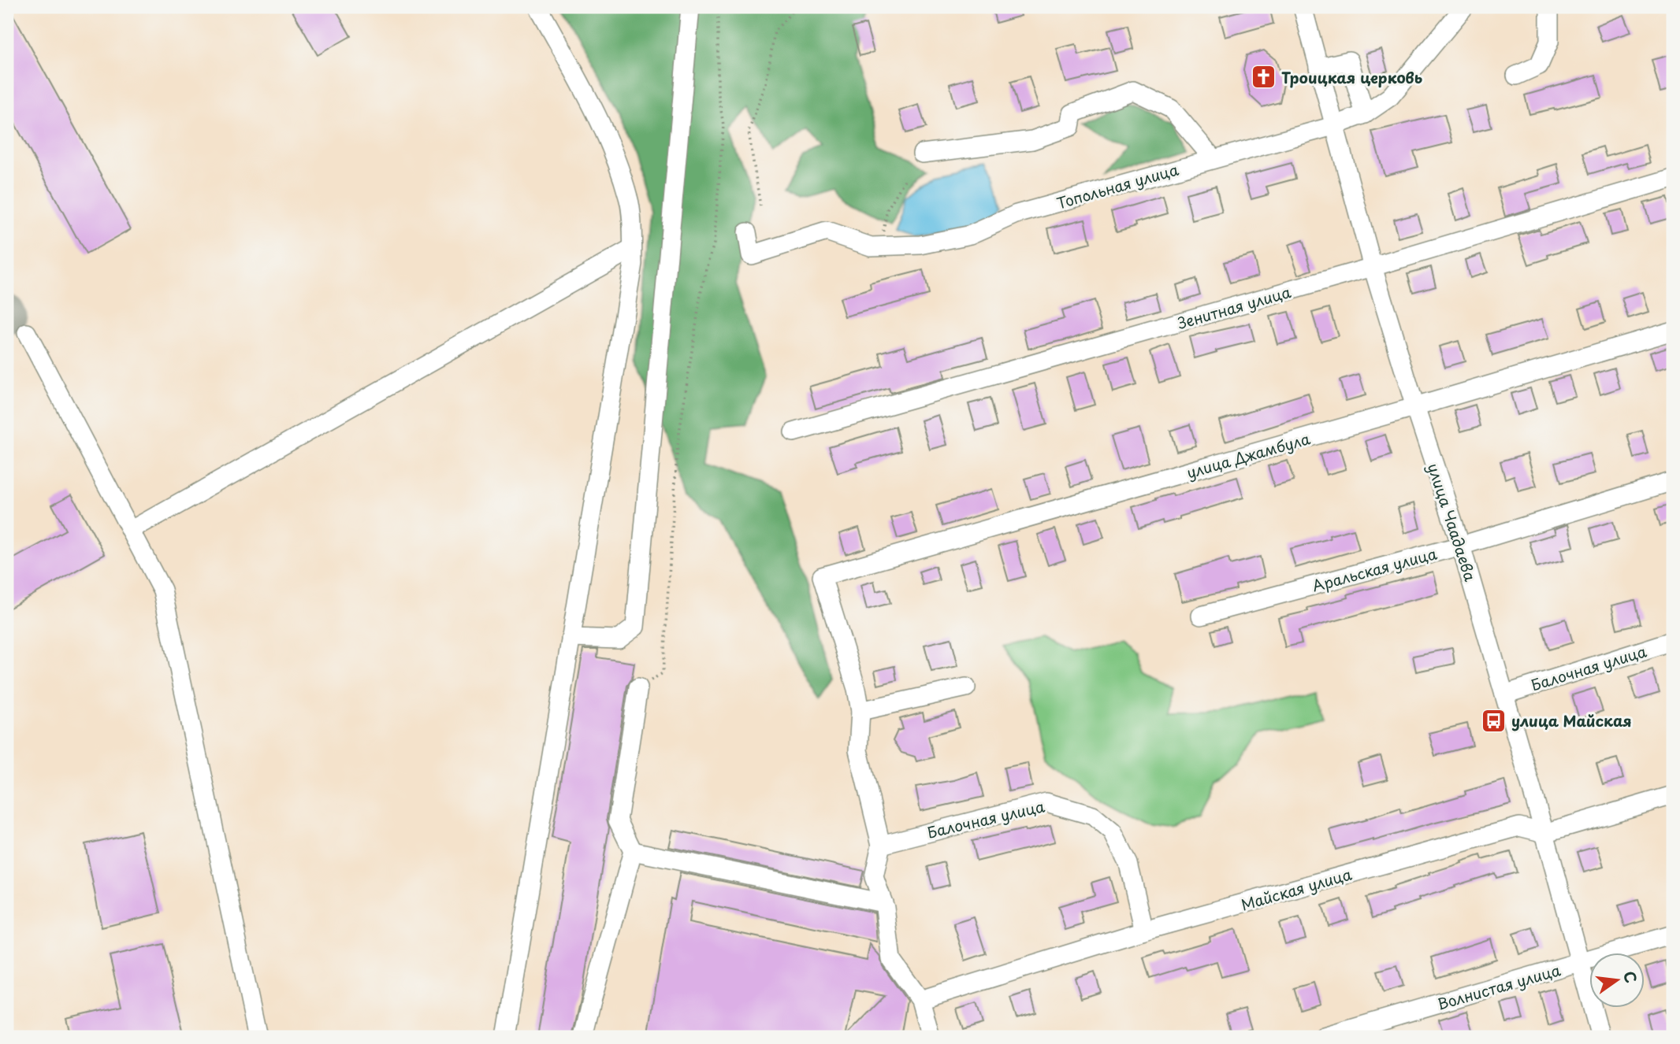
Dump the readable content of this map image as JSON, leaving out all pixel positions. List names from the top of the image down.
{
  "streets": {
    "street": [
      "Топольная улица",
      "Зенитная улица",
      "улица Джамбула",
      "улица Чаадаева",
      "Аральская улица",
      "Балочная улица",
      "Майская улица",
      "Волнистая улица"
    ]
  },
  "crossings": [
    ["Топольная улица", "улица Чаадаева"],
    ["Зенитная улица", "улица Чаадаева"],
    ["улица Джамбула", "улица Чаадаева"],
    ["улица Чаадаева", "Аральская улица"],
    ["улица Чаадаева", "Балочная улица"],
    ["улица Чаадаева", "Майская улица"],
    ["улица Чаадаева", "Волнистая улица"],
    ["Балочная улица", "Майская улица"]
  ],
  "places": {
    "church": ["Троицкая церковь"],
    "bus stop": ["улица Майская"]
  },
  "north": "right"
}
